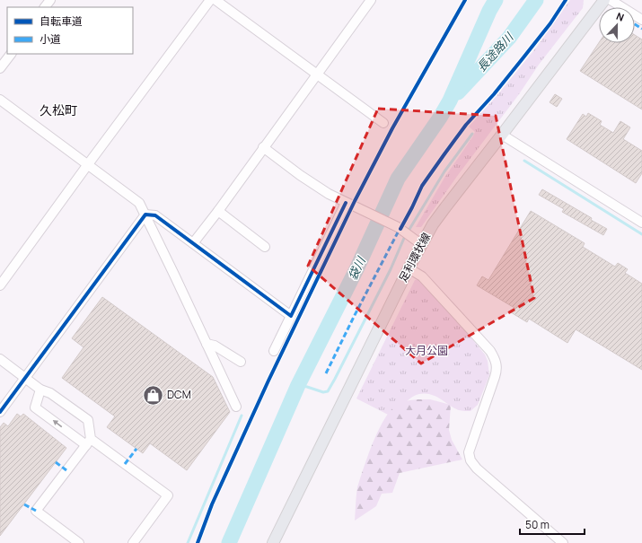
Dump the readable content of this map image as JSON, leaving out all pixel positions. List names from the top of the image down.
{
  "streets": {
    "main road": ["足利環状線"]
  },
  "districts": ["久松町"],
  "water": ["長途路川", "袋川"],
  "parks": ["大月公園"],
  "places": {
    "shop": ["DCM"]
  },
  "legend": ["自転車道", "小道"],
  "scale_bar": "50 m",
  "north": "top"
}
